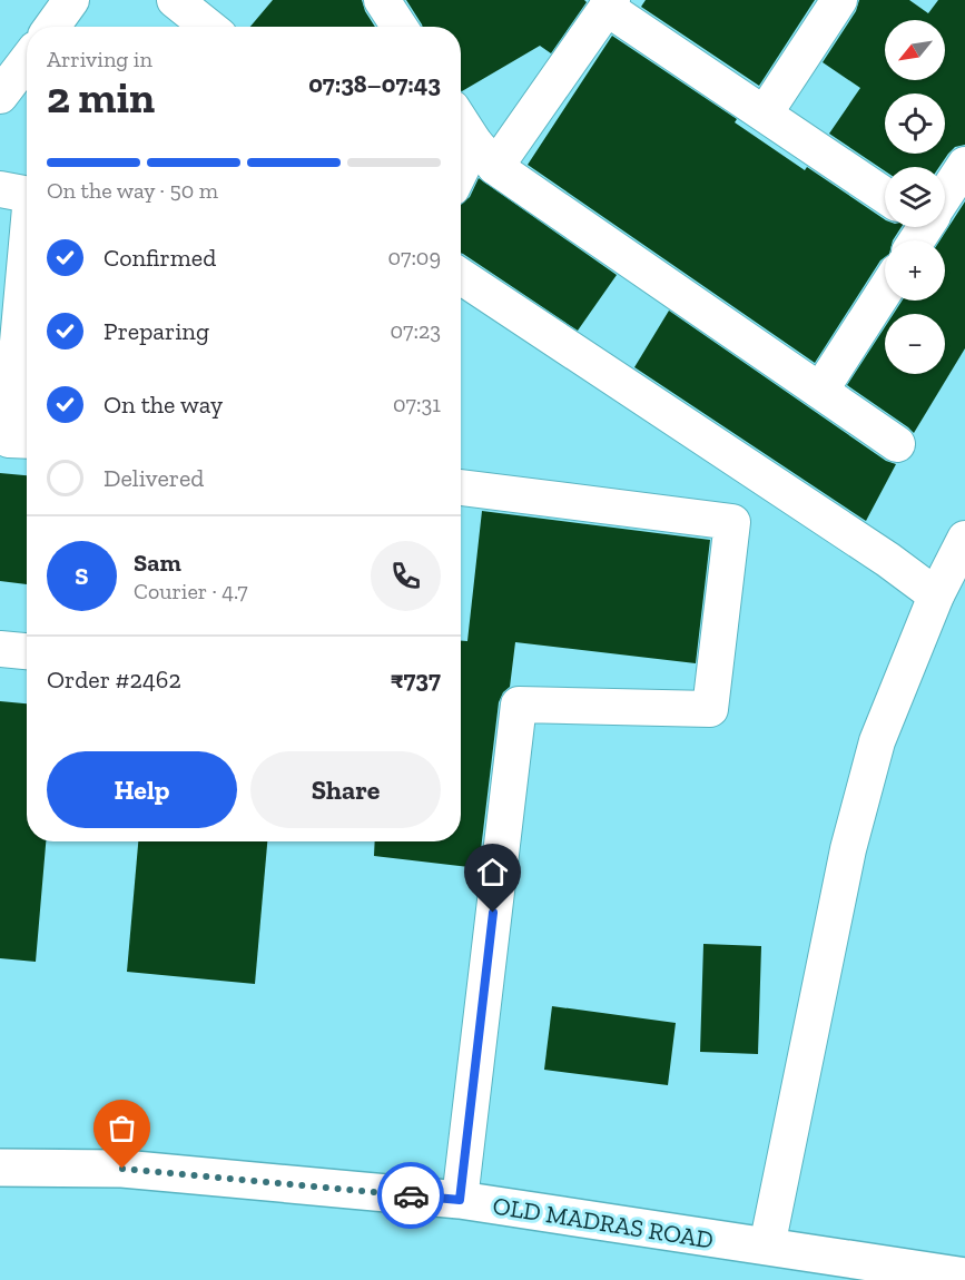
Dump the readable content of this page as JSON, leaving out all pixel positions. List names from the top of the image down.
{
  "streets": {
    "highway": ["OLD MADRAS ROAD"]
  },
  "north": "bottom left",
  "page": {
    "map_buttons": ["+", "−"],
    "heading": ["2 min", "Arriving in", "07:38–07:43"],
    "panel": [
      "Sam",
      "Courier · 4.7",
      "Order #2462",
      "₹737"
    ],
    "bar": "On the way · 50 m",
    "list": [
      ["Confirmed", "07:09"],
      ["Preparing", "07:23"],
      ["On the way", "07:31"],
      "Delivered"
    ],
    "round": "S",
    "buttons": ["Help", "Share"]
  }
}
